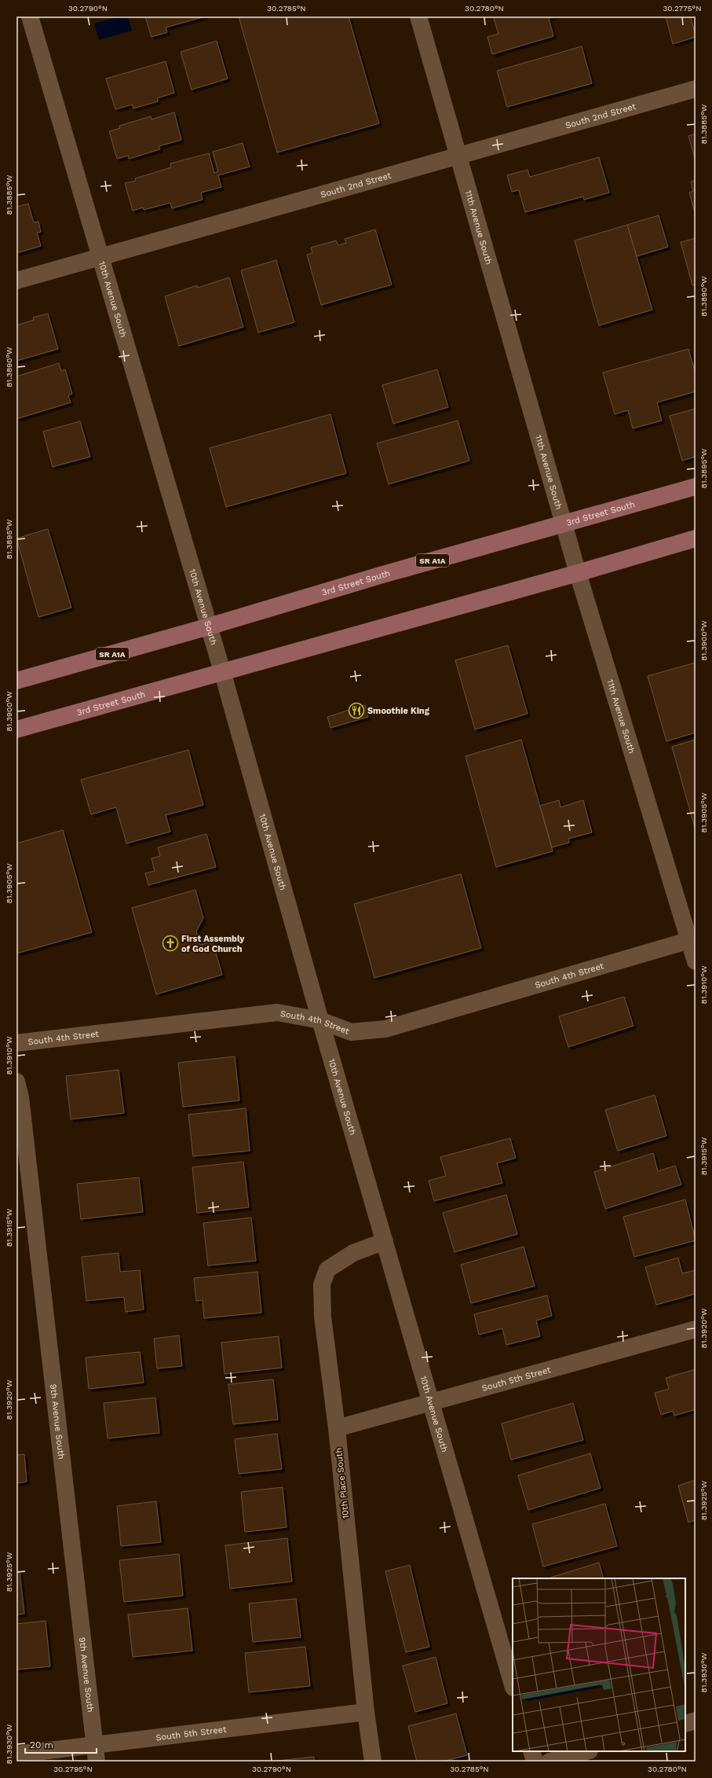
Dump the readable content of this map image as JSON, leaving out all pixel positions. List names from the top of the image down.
{
  "streets": {
    "main road": ["3rd Street South", "SR A1A"],
    "street": [
      "South 2nd Street",
      "11th Avenue South",
      "10th Avenue South",
      "South 4th Street",
      "South 5th Street",
      "9th Avenue South",
      "10th Place South"
    ]
  },
  "crossings": [
    ["South 2nd Street", "11th Avenue South"],
    ["South 2nd Street", "10th Avenue South"],
    ["11th Avenue South", "3rd Street South"],
    ["11th Avenue South", "South 4th Street"],
    ["10th Avenue South", "3rd Street South"],
    ["10th Avenue South", "South 4th Street"],
    ["10th Avenue South", "South 5th Street"],
    ["10th Avenue South", "10th Place South"],
    ["South 5th Street", "9th Avenue South"],
    ["South 5th Street", "10th Place South"]
  ],
  "places": {
    "restaurant": ["Smoothie King"],
    "church": ["First Assembly of God Church"]
  },
  "scale_bar": "20 m",
  "coordinates": [
    "30.2790°N",
    "30.2785°N",
    "30.2780°N",
    "30.2775°N",
    "81.3885°W",
    "81.3890°W",
    "81.3895°W",
    "81.3900°W",
    "81.3905°W",
    "81.3910°W",
    "81.3915°W",
    "81.3920°W",
    "81.3925°W",
    "81.3930°W",
    "30.2795°N"
  ]
}
